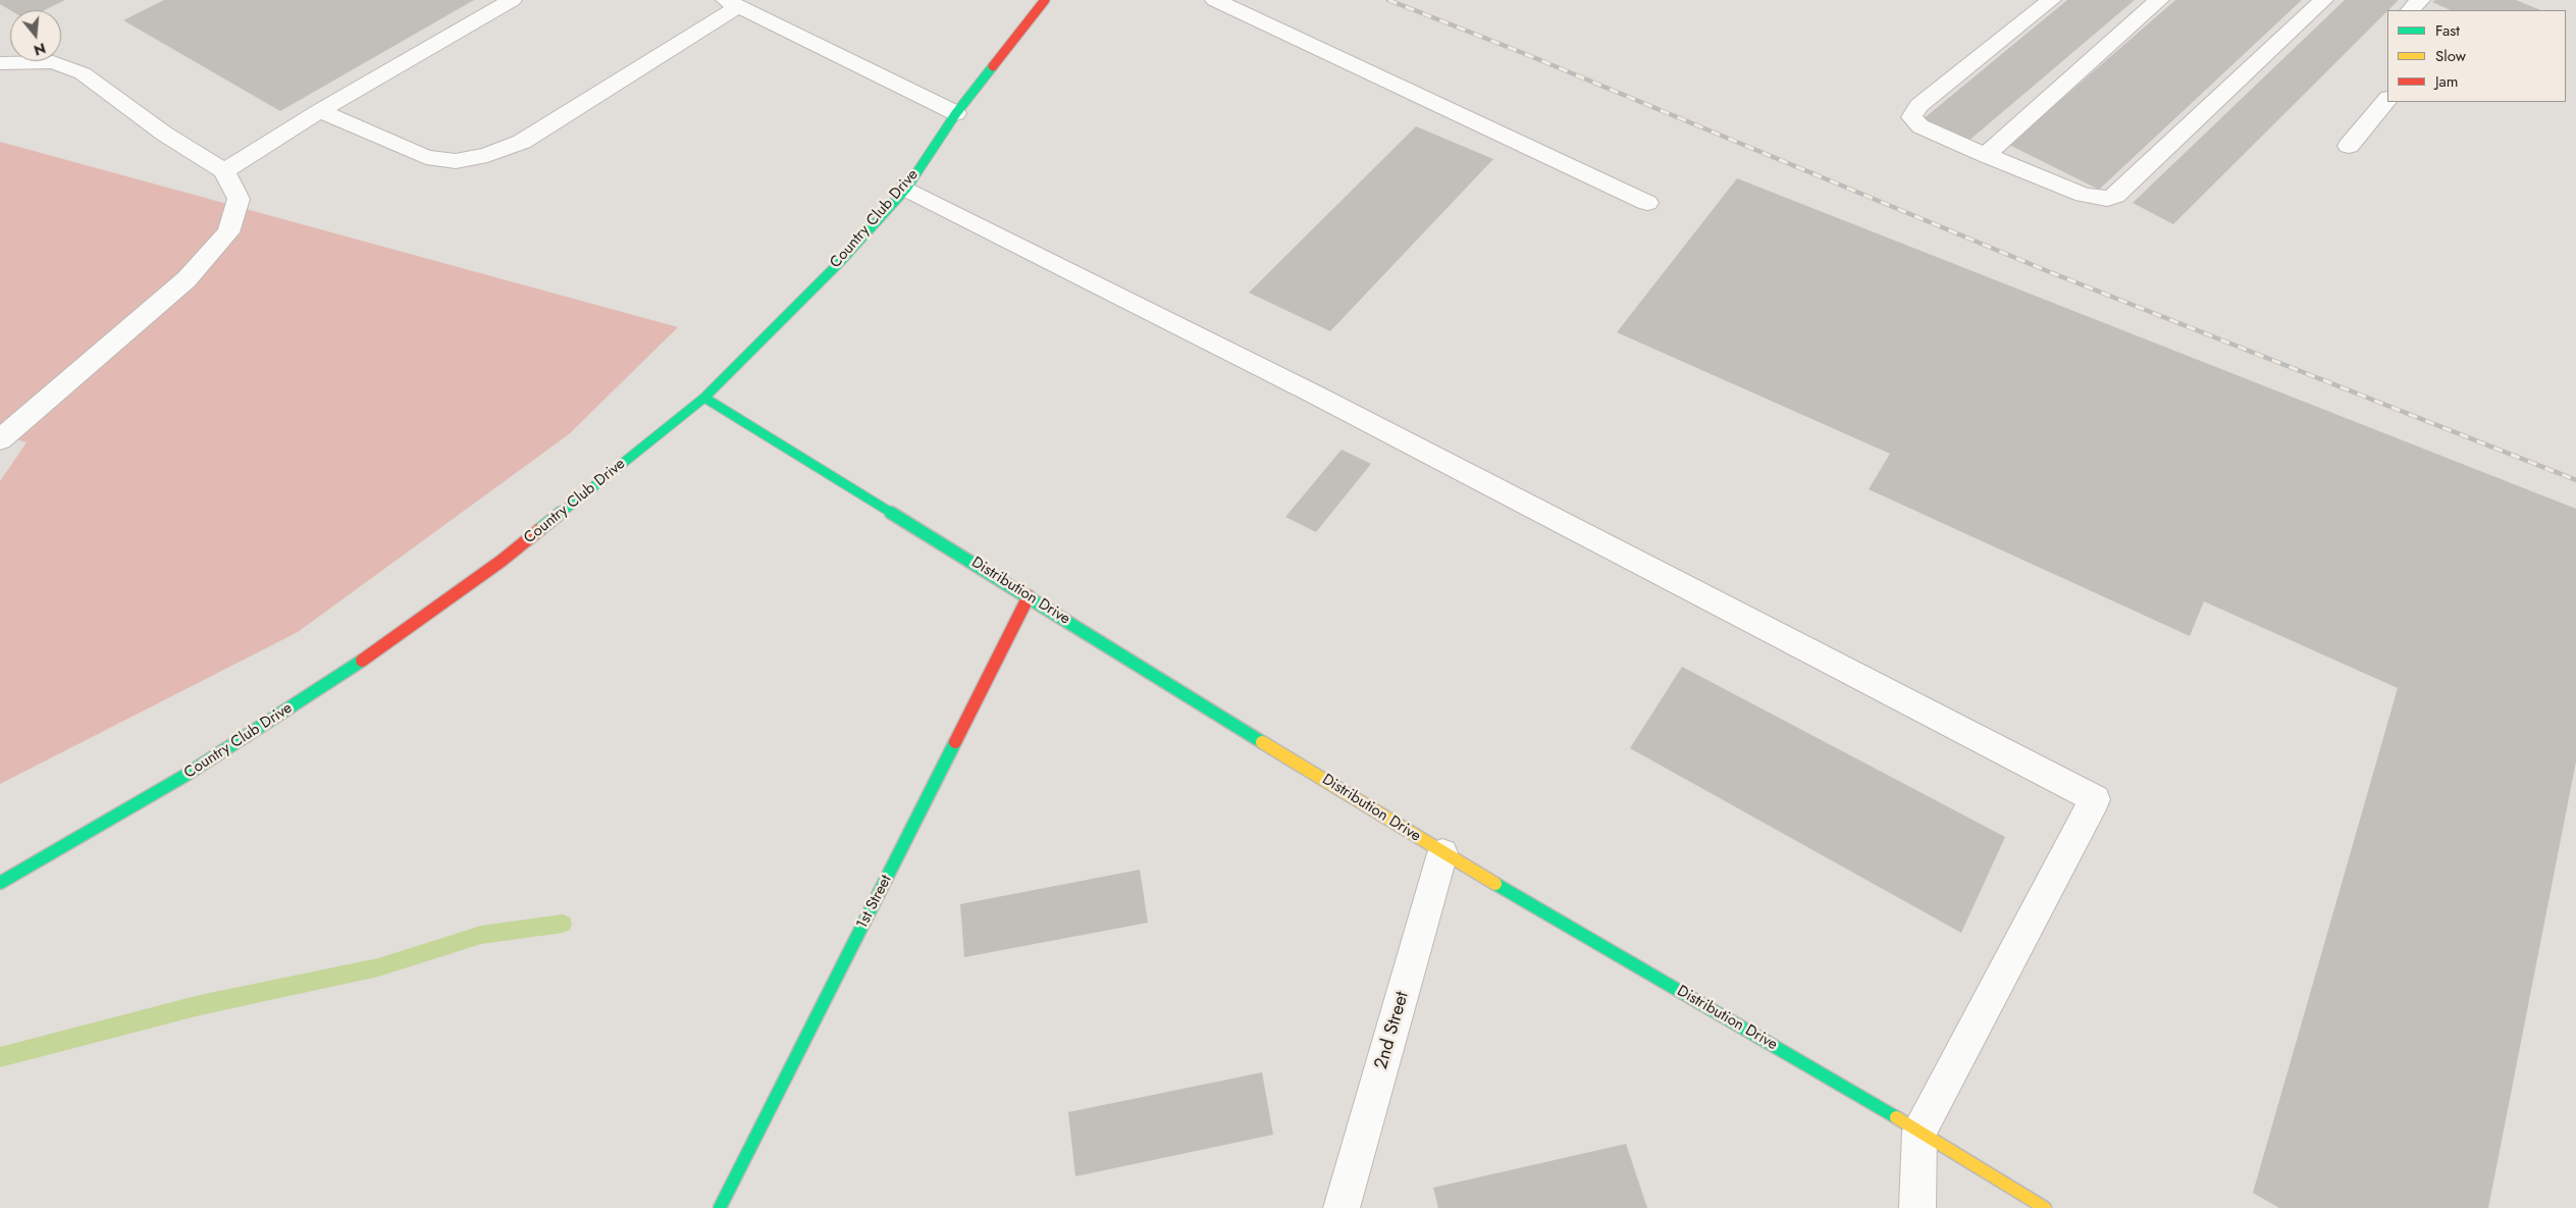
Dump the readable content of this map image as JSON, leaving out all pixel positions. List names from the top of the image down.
{
  "streets": {
    "street": [
      "Country Club Drive",
      "Distribution Drive",
      "1st Street",
      "2nd Street"
    ]
  },
  "crossings": [
    ["Country Club Drive", "Distribution Drive"],
    ["Distribution Drive", "1st Street"],
    ["Distribution Drive", "2nd Street"]
  ],
  "legend": ["Fast", "Slow", "Jam"],
  "north": "bottom"
}
